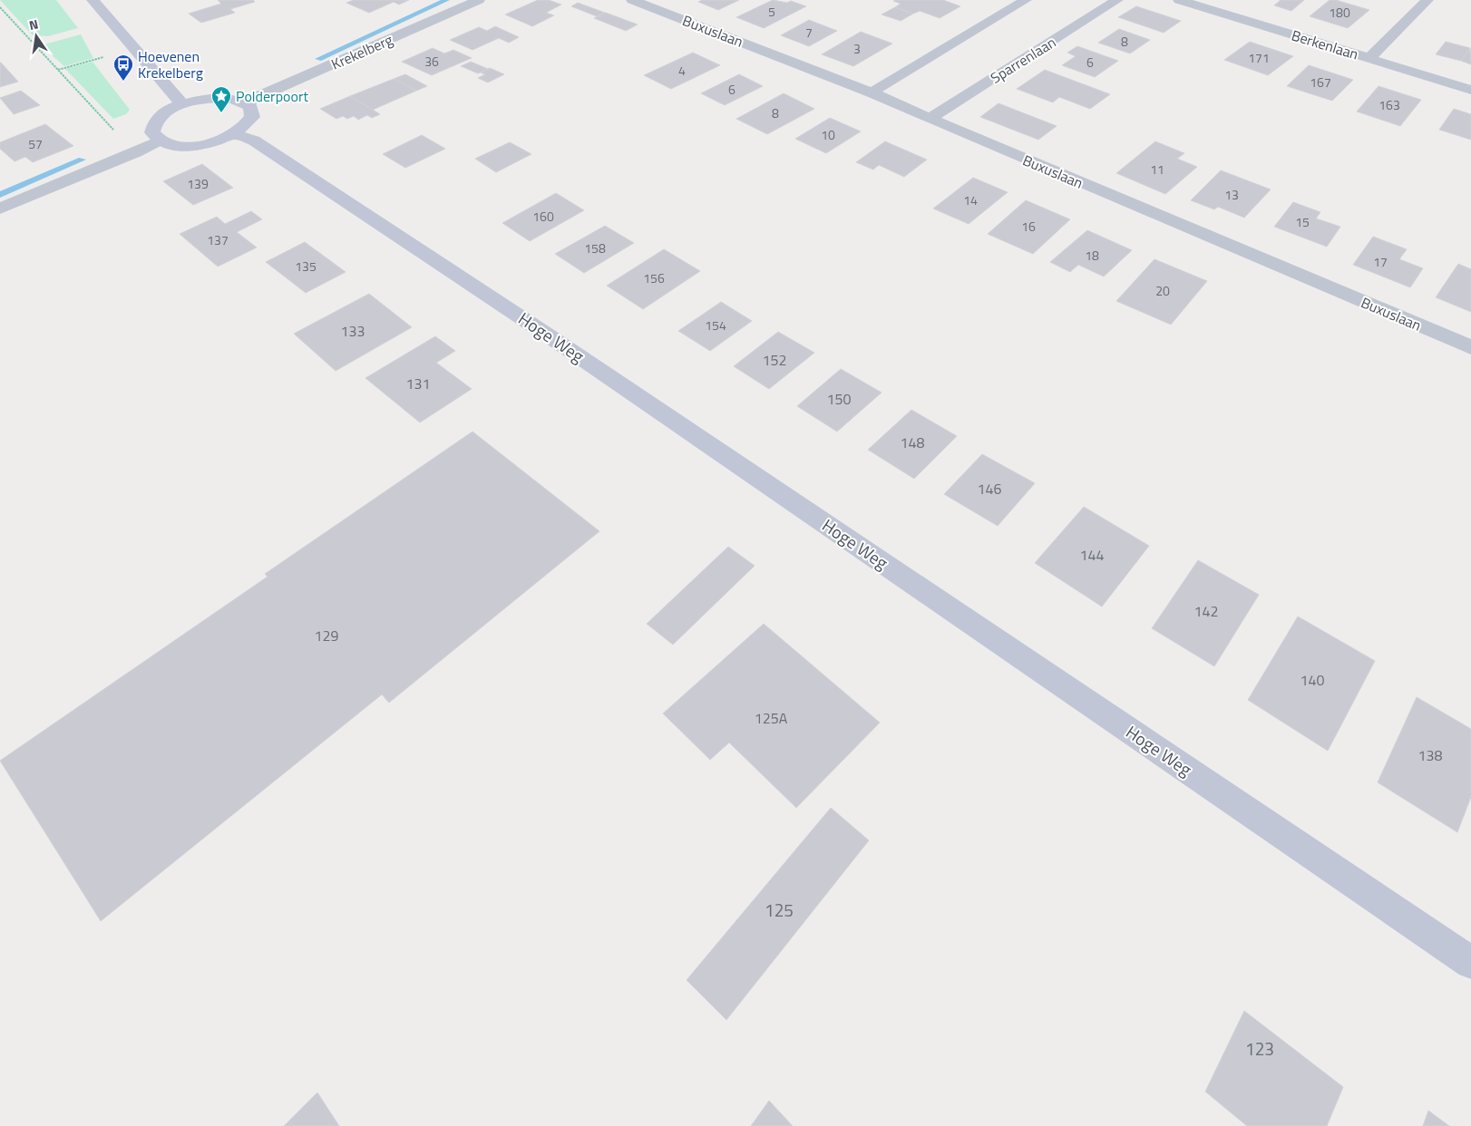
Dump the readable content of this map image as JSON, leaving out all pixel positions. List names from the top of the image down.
{
  "streets": {
    "street": [
      "Buxuslaan",
      "Berkenlaan",
      "Krekelberg",
      "Sparrenlaan",
      "Hoge Weg"
    ]
  },
  "crossings": [
    ["Buxuslaan", "Sparrenlaan"]
  ],
  "places": {
    "bus stop": ["Hoevenen Krekelberg"],
    "place": ["Polderpoort"]
  },
  "house_numbers": [
    "5",
    "180",
    "7",
    "8",
    "3",
    "171",
    "36",
    "6",
    "4",
    "167",
    "6",
    "163",
    "8",
    "10",
    "57",
    "11",
    "139",
    "13",
    "14",
    "160",
    "15",
    "16",
    "137",
    "158",
    "18",
    "17",
    "135",
    "156",
    "20",
    "154",
    "133",
    "152",
    "131",
    "150",
    "148",
    "146",
    "144",
    "142",
    "129",
    "140",
    "125A",
    "138",
    "125",
    "123"
  ],
  "north": "top"
}
